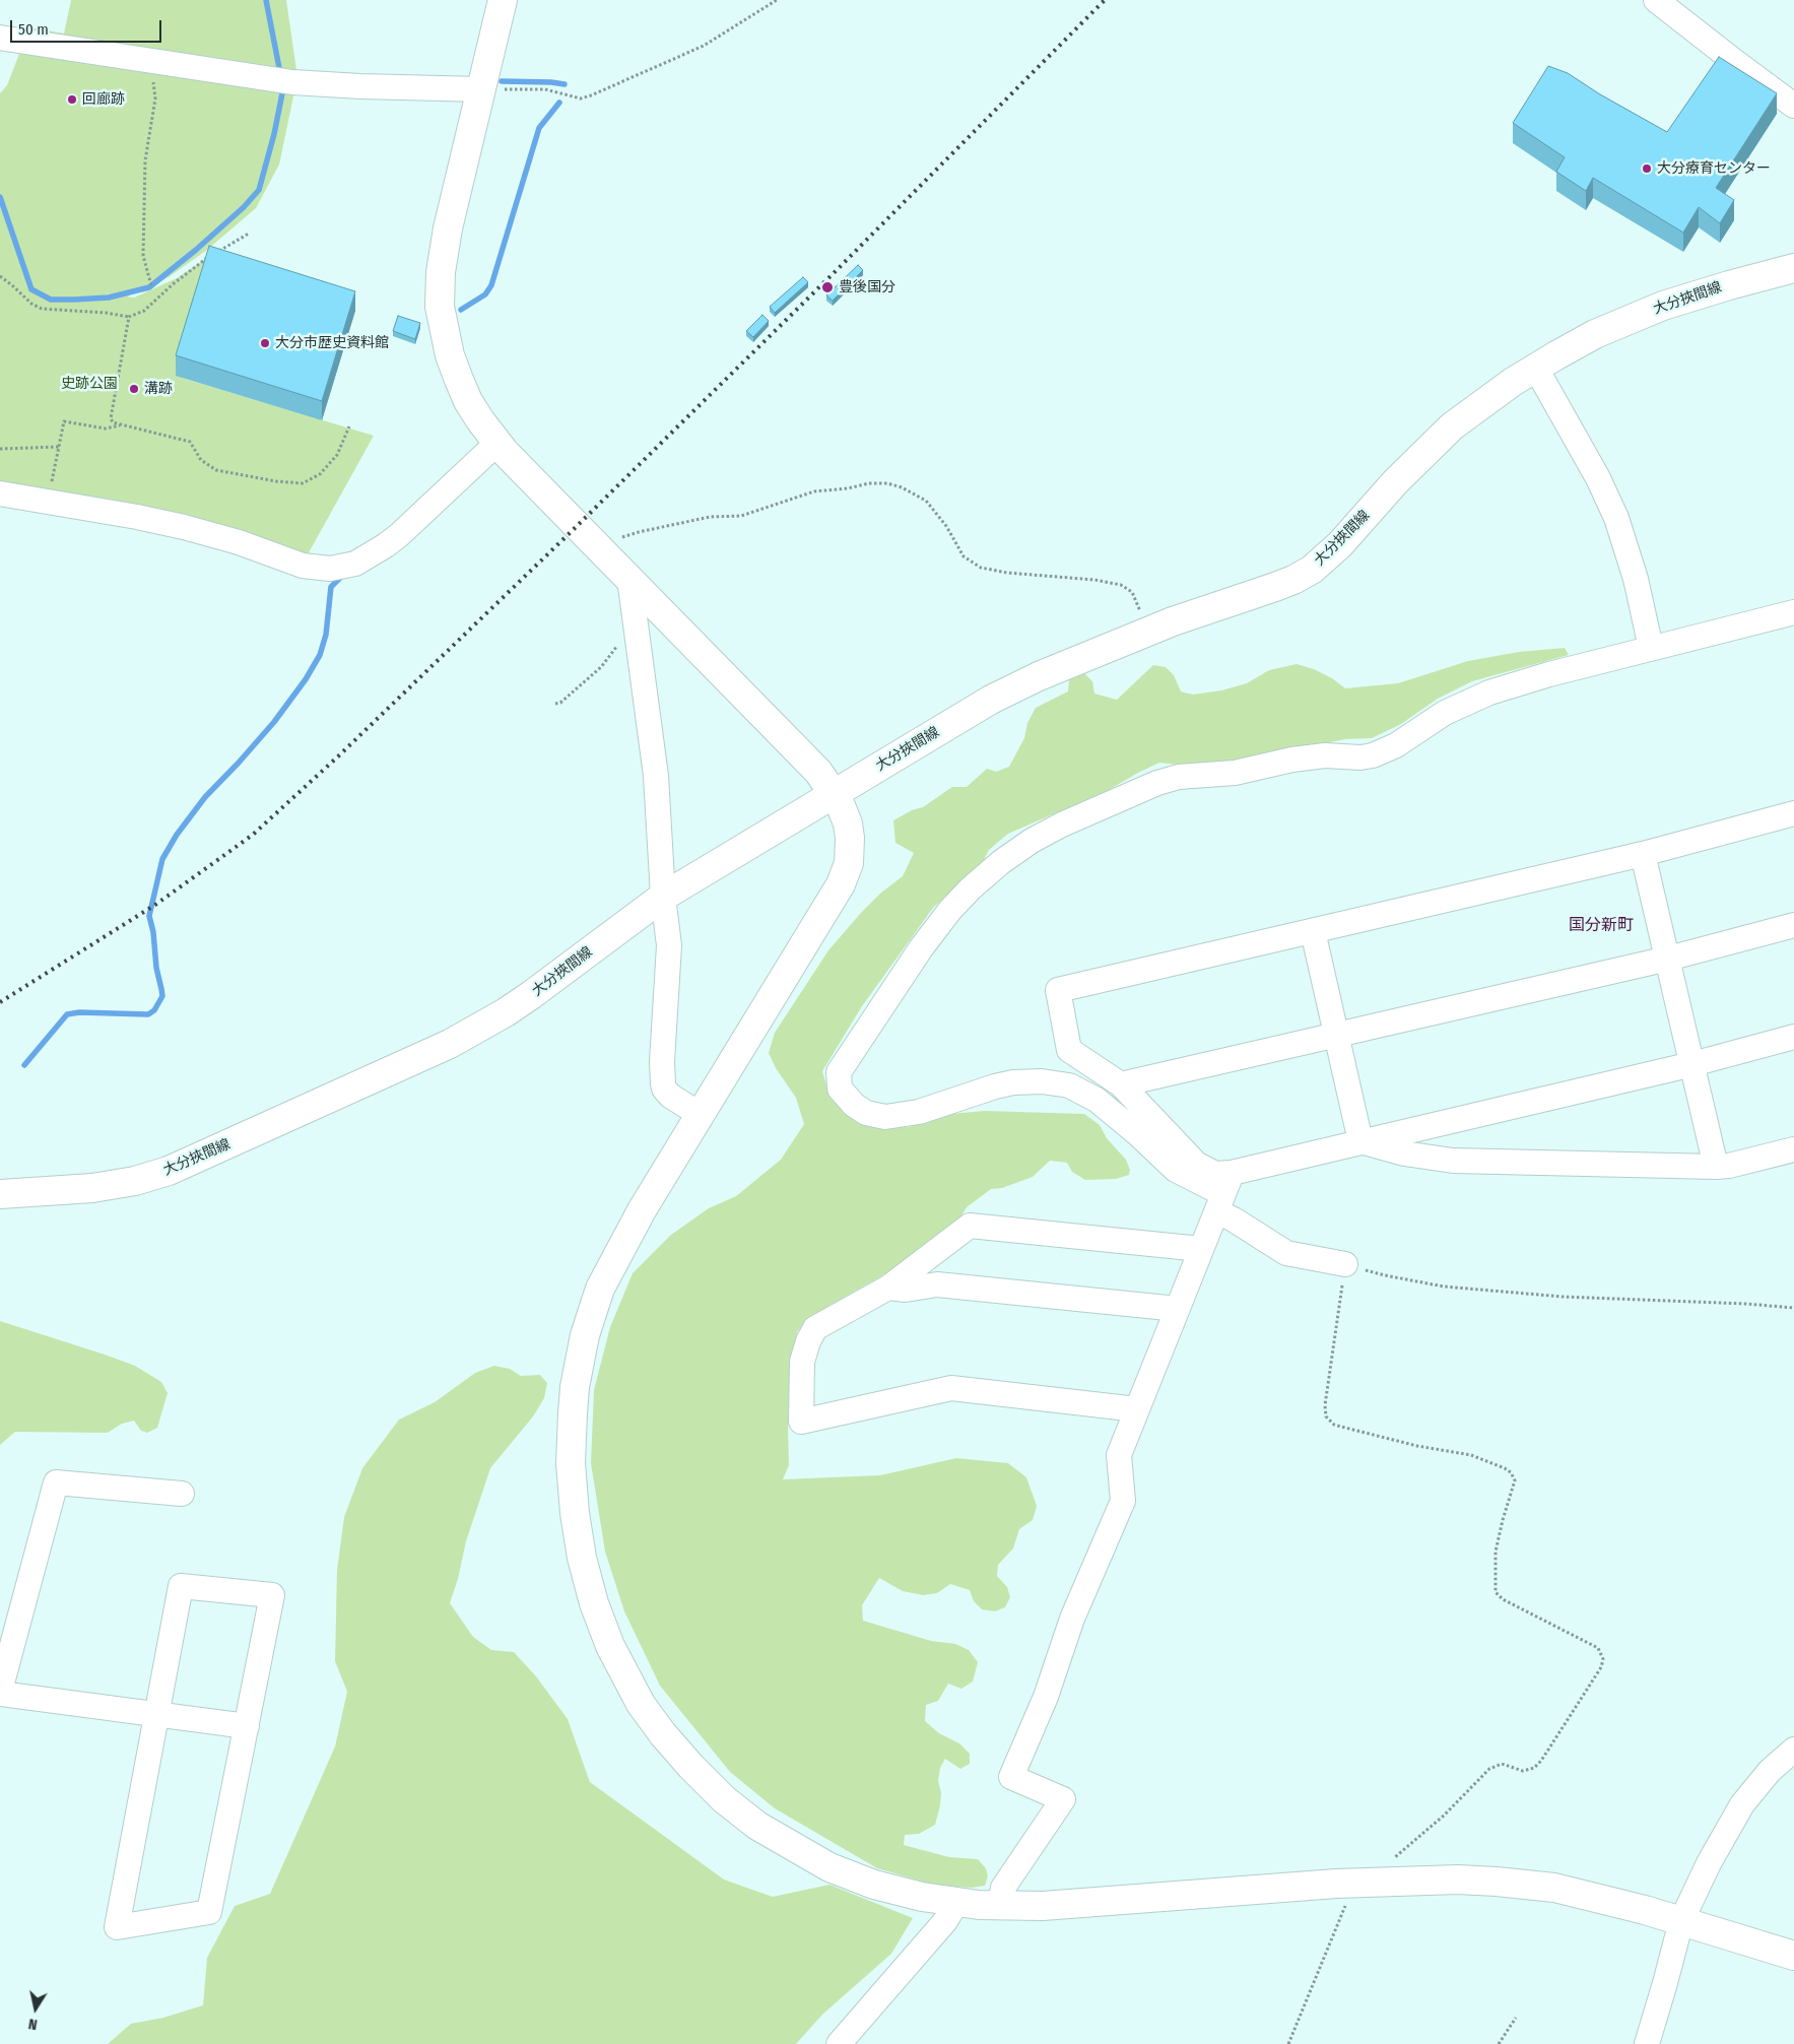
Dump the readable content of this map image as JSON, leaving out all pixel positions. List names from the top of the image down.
{
  "streets": {
    "street": ["大分挾間線"]
  },
  "districts": ["国分新町"],
  "parks": ["史跡公園"],
  "places": [
    "回廊跡",
    "大分療育センター",
    "豊後国分",
    "大分市歴史資料館",
    "溝跡"
  ],
  "scale_bar": "50 m",
  "north": "bottom"
}
